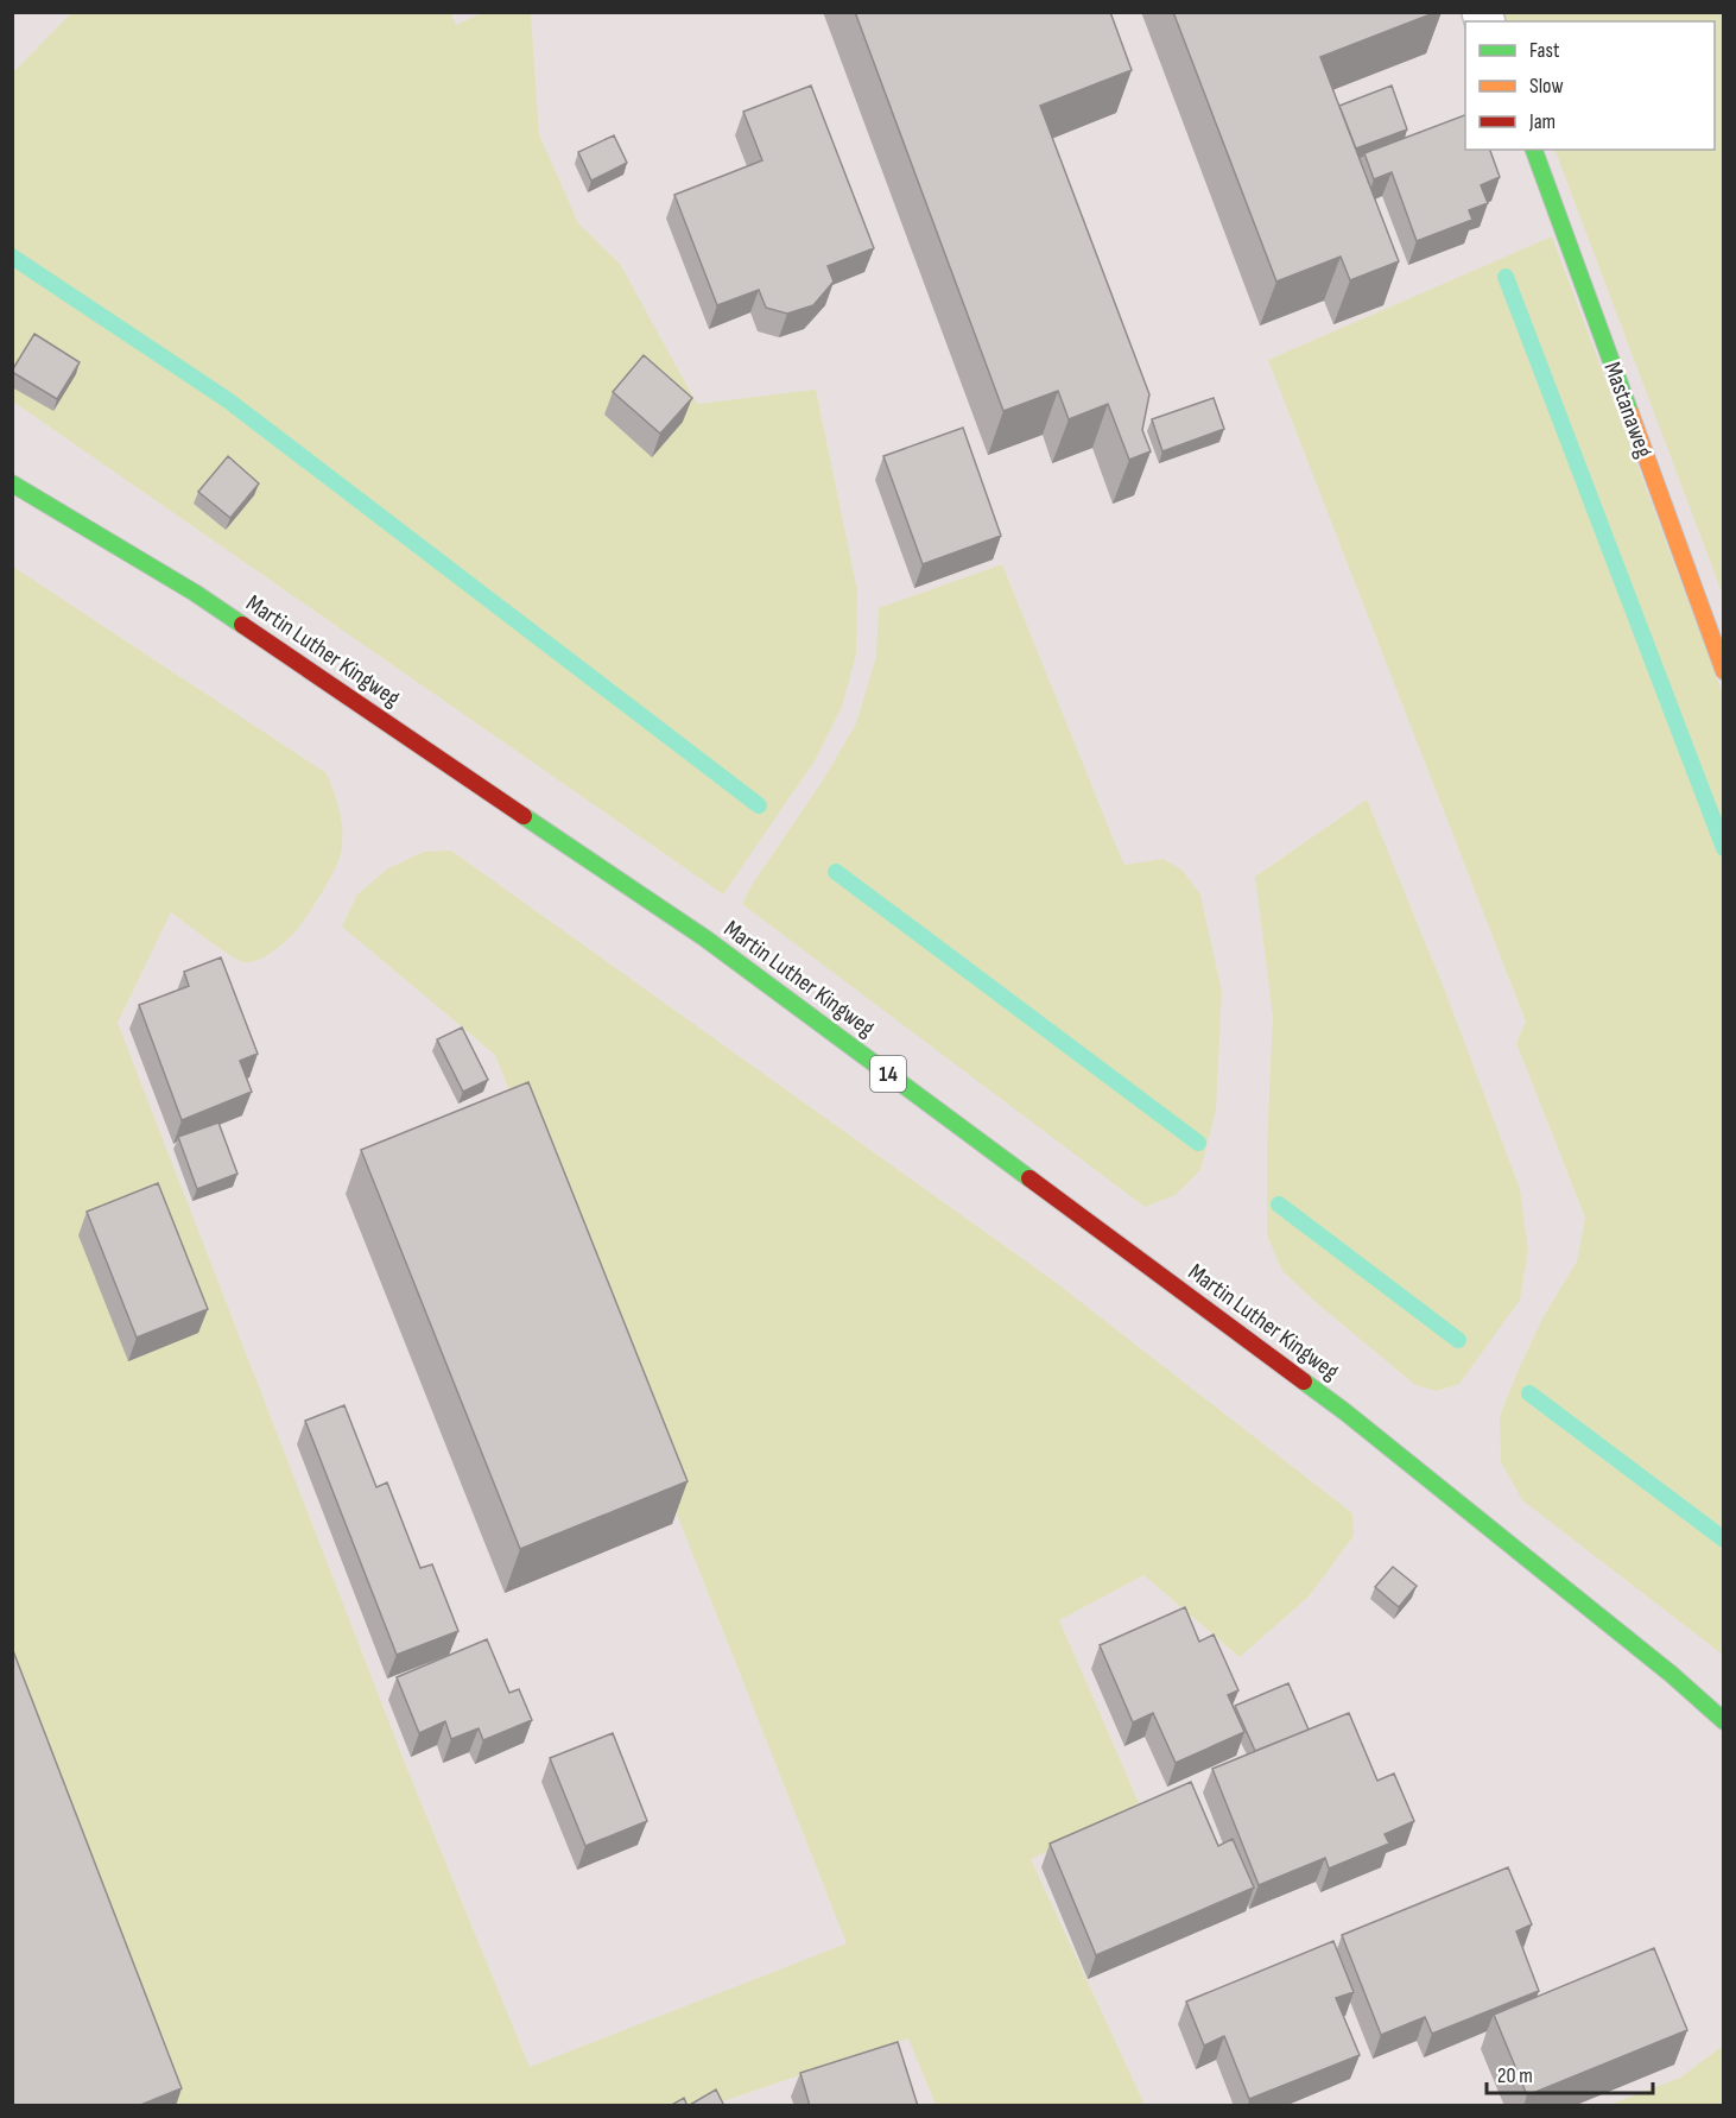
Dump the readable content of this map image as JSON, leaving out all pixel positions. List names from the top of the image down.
{
  "streets": {
    "main road": ["Mastanaweg", "Martin Luther Kingweg", "14"]
  },
  "legend": ["Fast", "Slow", "Jam"],
  "scale_bar": "20 m"
}
